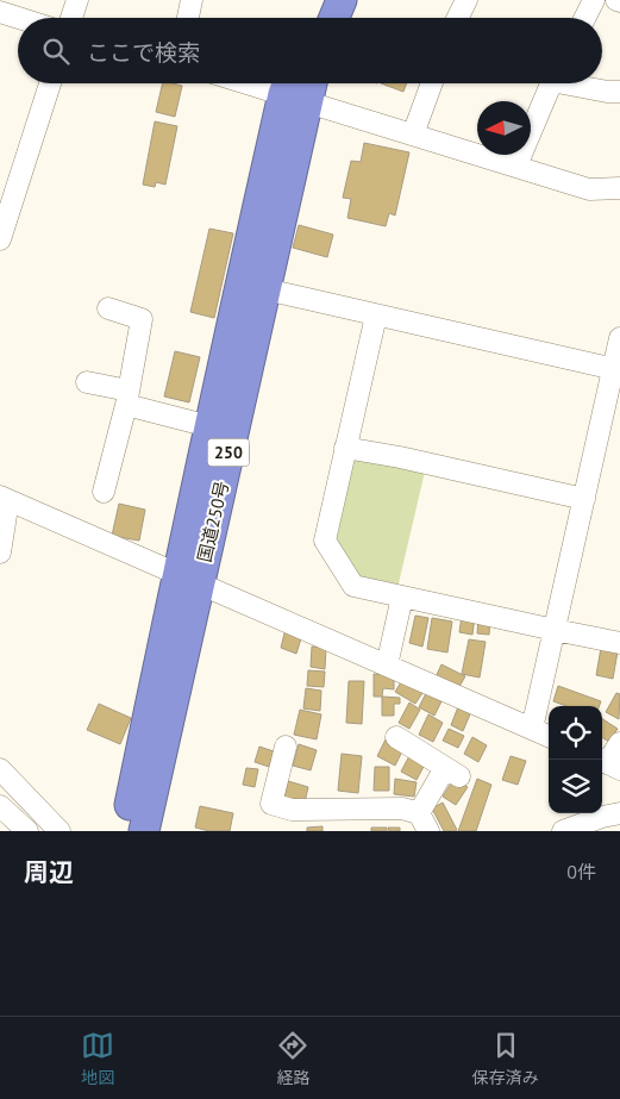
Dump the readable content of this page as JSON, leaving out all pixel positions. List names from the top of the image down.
{
  "streets": {
    "highway": ["250", "国道250号"]
  },
  "north": "left",
  "page": {
    "search": "ここで検索",
    "heading": ["周辺", "0件"],
    "nav": ["地図", "経路", "保存済み"]
  }
}
